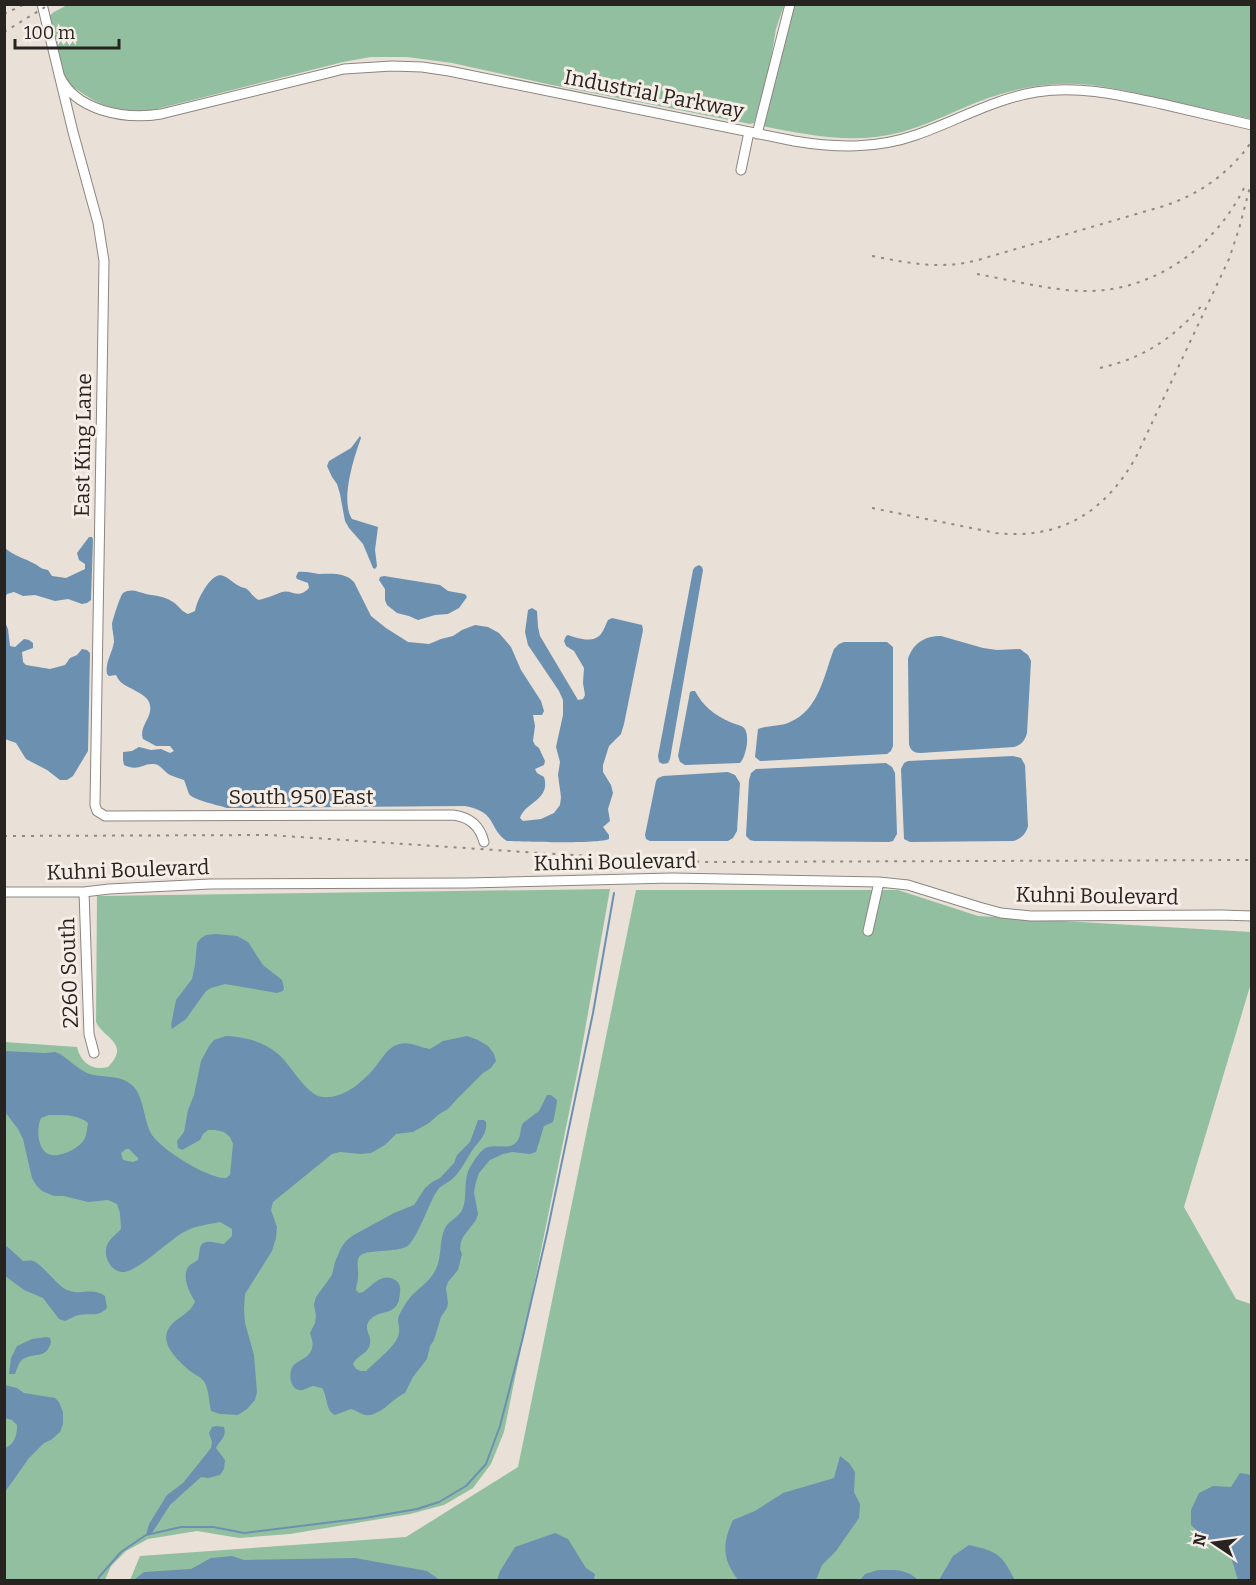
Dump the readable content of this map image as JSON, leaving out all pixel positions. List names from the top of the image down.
{
  "streets": {
    "street": [
      "Industrial Parkway",
      "East King Lane",
      "South 950 East",
      "Kuhni Boulevard",
      "2260 South"
    ]
  },
  "crossings": [
    ["Industrial Parkway", "East King Lane"],
    ["East King Lane", "South 950 East"],
    ["Kuhni Boulevard", "2260 South"]
  ],
  "scale_bar": "100 m",
  "north": "left"
}
